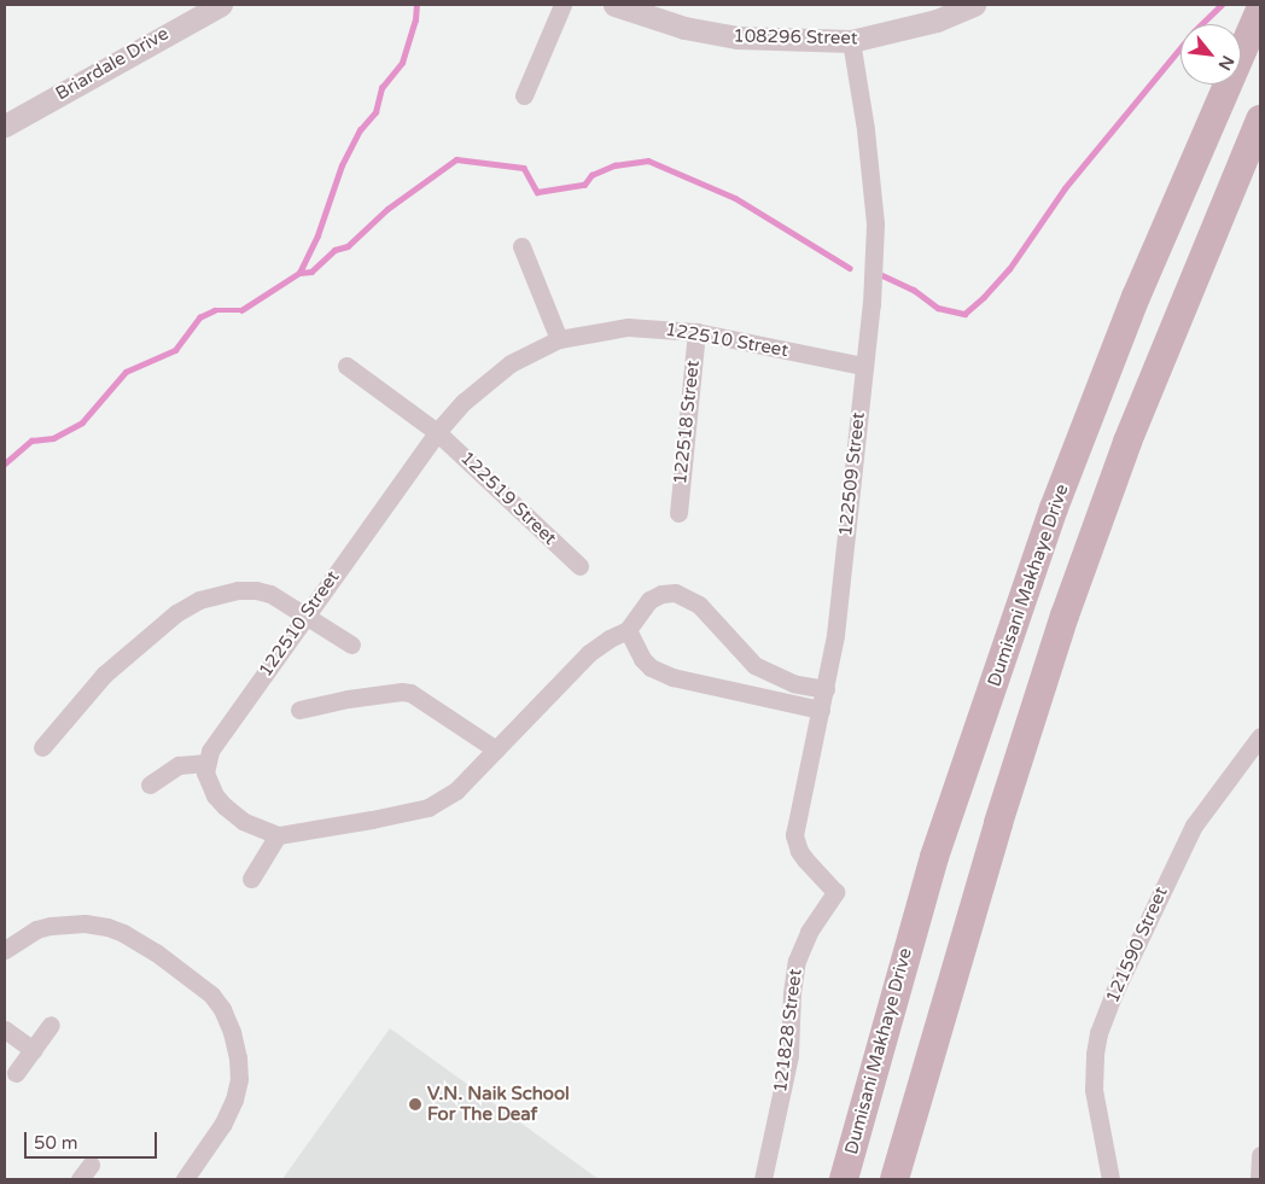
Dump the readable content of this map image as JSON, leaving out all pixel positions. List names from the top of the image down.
{
  "streets": {
    "main road": ["Dumisani Makhaye Drive"],
    "street": [
      "108296 Street",
      "Briardale Drive",
      "122510 Street",
      "122518 Street",
      "122509 Street",
      "122519 Street",
      "121590 Street",
      "121828 Street"
    ]
  },
  "crossings": [
    ["108296 Street", "122509 Street"],
    ["122510 Street", "122518 Street"],
    ["122510 Street", "122509 Street"],
    ["122510 Street", "122519 Street"],
    ["122509 Street", "121828 Street"]
  ],
  "places": ["V.N. Naik School For The Deaf"],
  "scale_bar": "50 m",
  "north": "bottom right"
}
